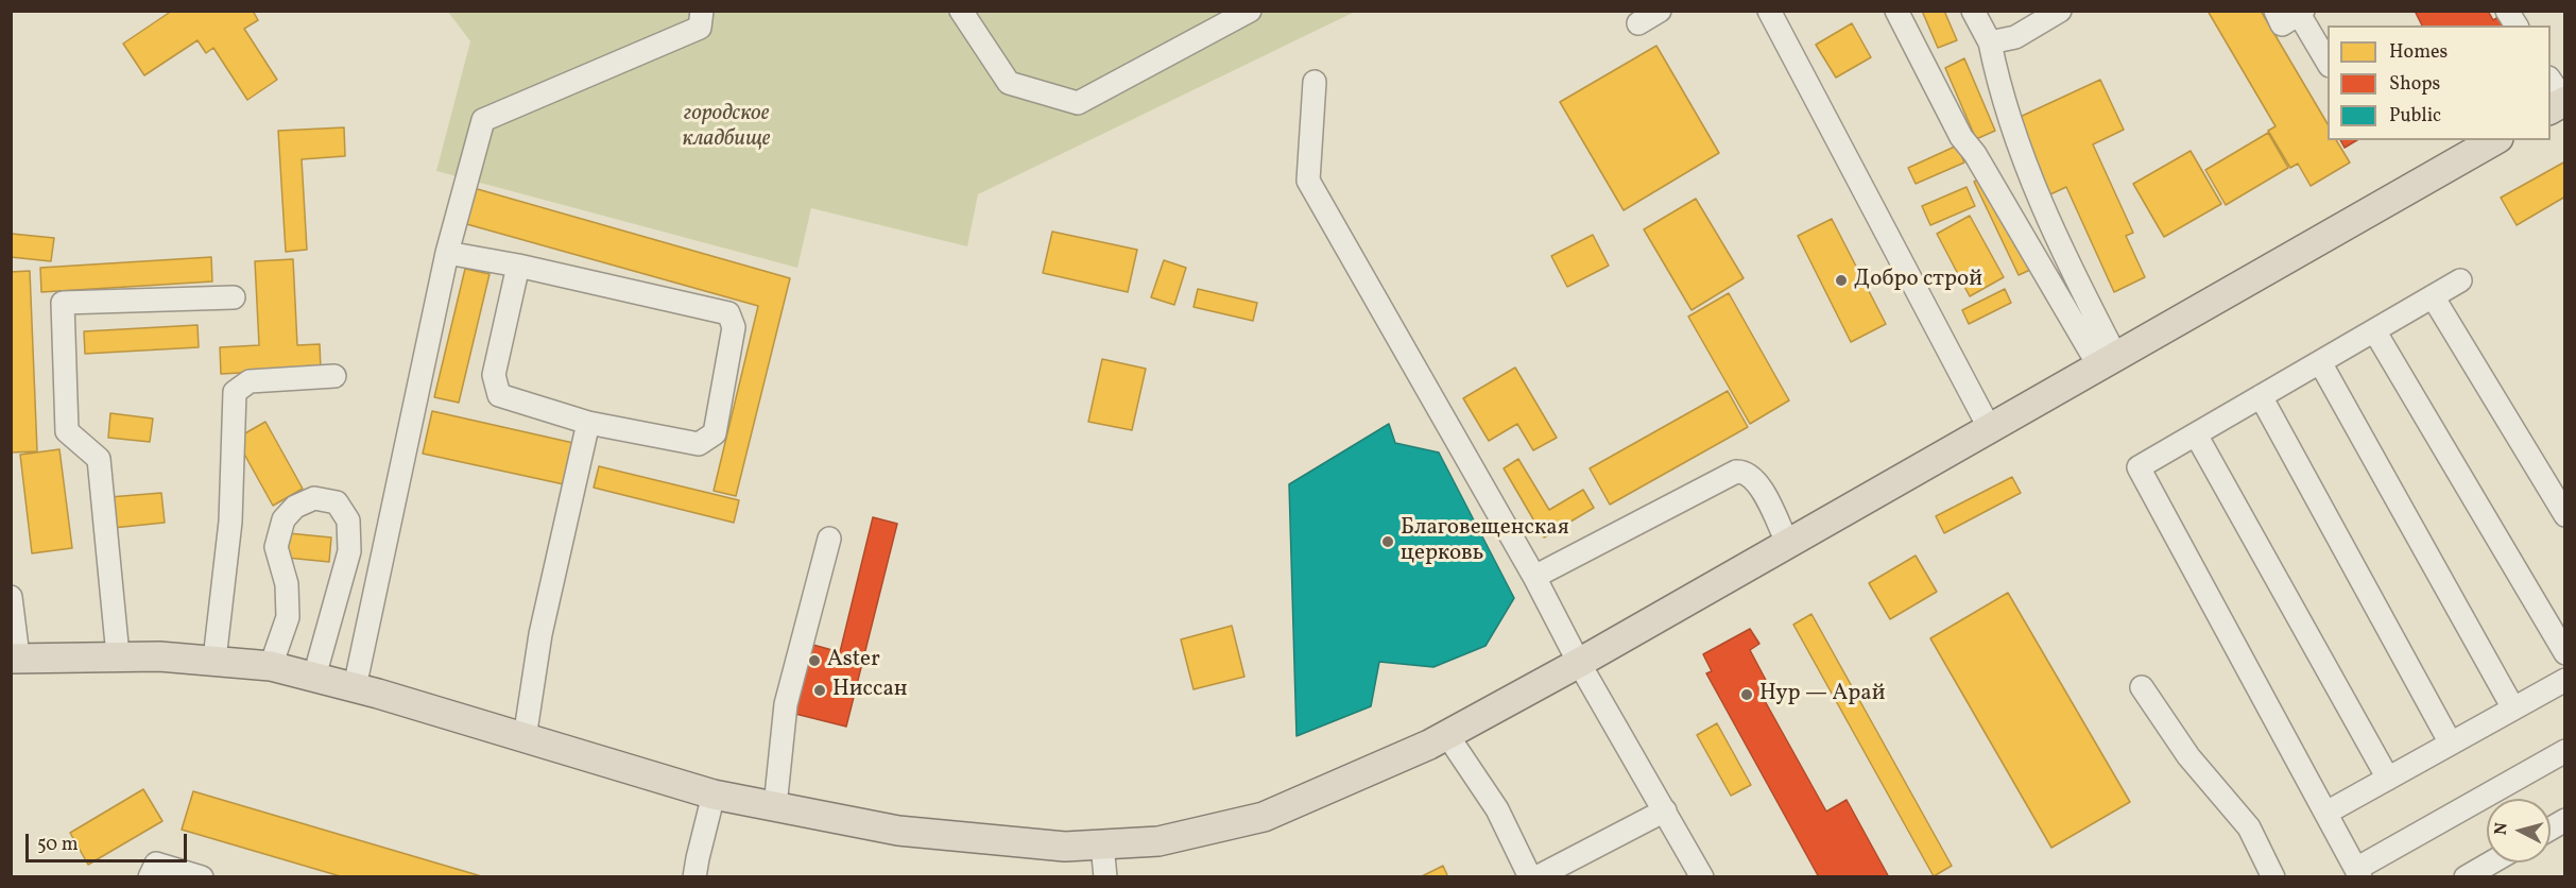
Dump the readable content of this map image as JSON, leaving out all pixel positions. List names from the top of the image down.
{
  "parks": ["городское кладбище"],
  "places": [
    "Добро строй",
    "Благовещенская церковь",
    "Aster",
    "Ниссан",
    "Нур — Арай"
  ],
  "legend": ["Homes", "Shops", "Public"],
  "scale_bar": "50 m",
  "north": "left"
}
